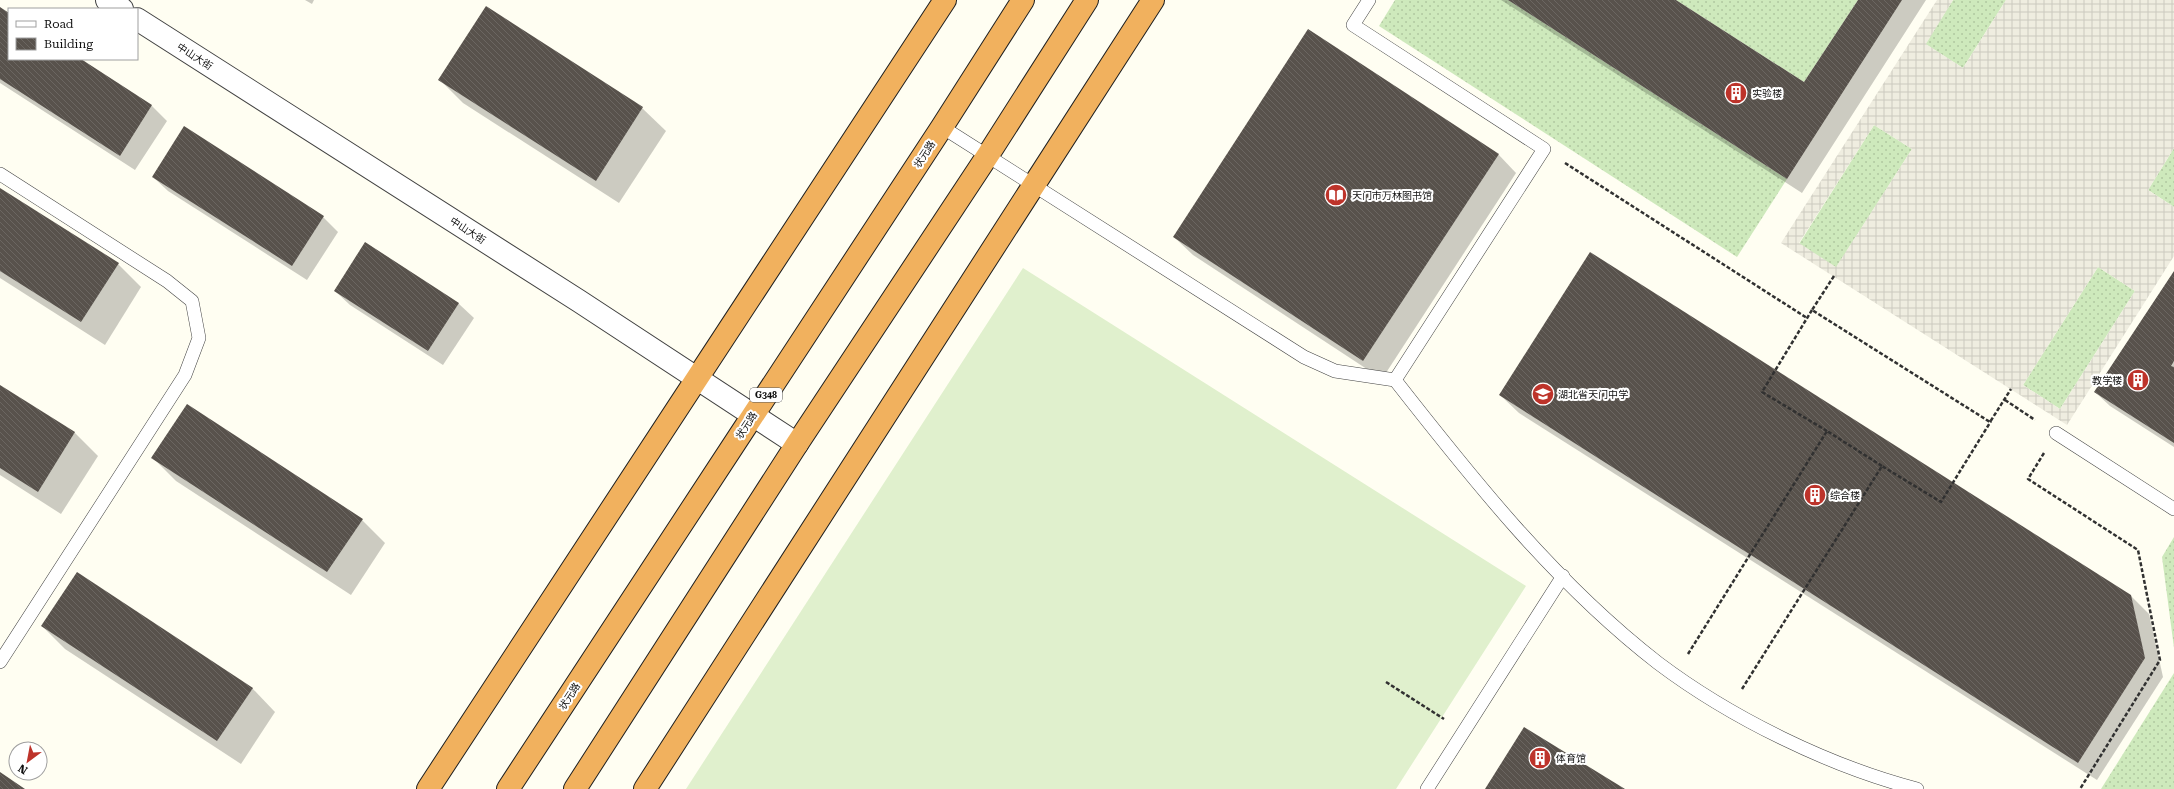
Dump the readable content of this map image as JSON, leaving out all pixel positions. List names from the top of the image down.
{
  "streets": {
    "highway": ["状元路", "G348"],
    "street": ["中山大街"]
  },
  "crossings": [
    ["中山大街", "状元路"]
  ],
  "places": {
    "building": [
      "实验楼",
      "教学楼",
      "综合楼",
      "体育馆"
    ],
    "library": ["天门市万林图书馆"],
    "school or university": ["湖北省天门中学"]
  },
  "legend": ["Road", "Building"],
  "north": "bottom left"
}
